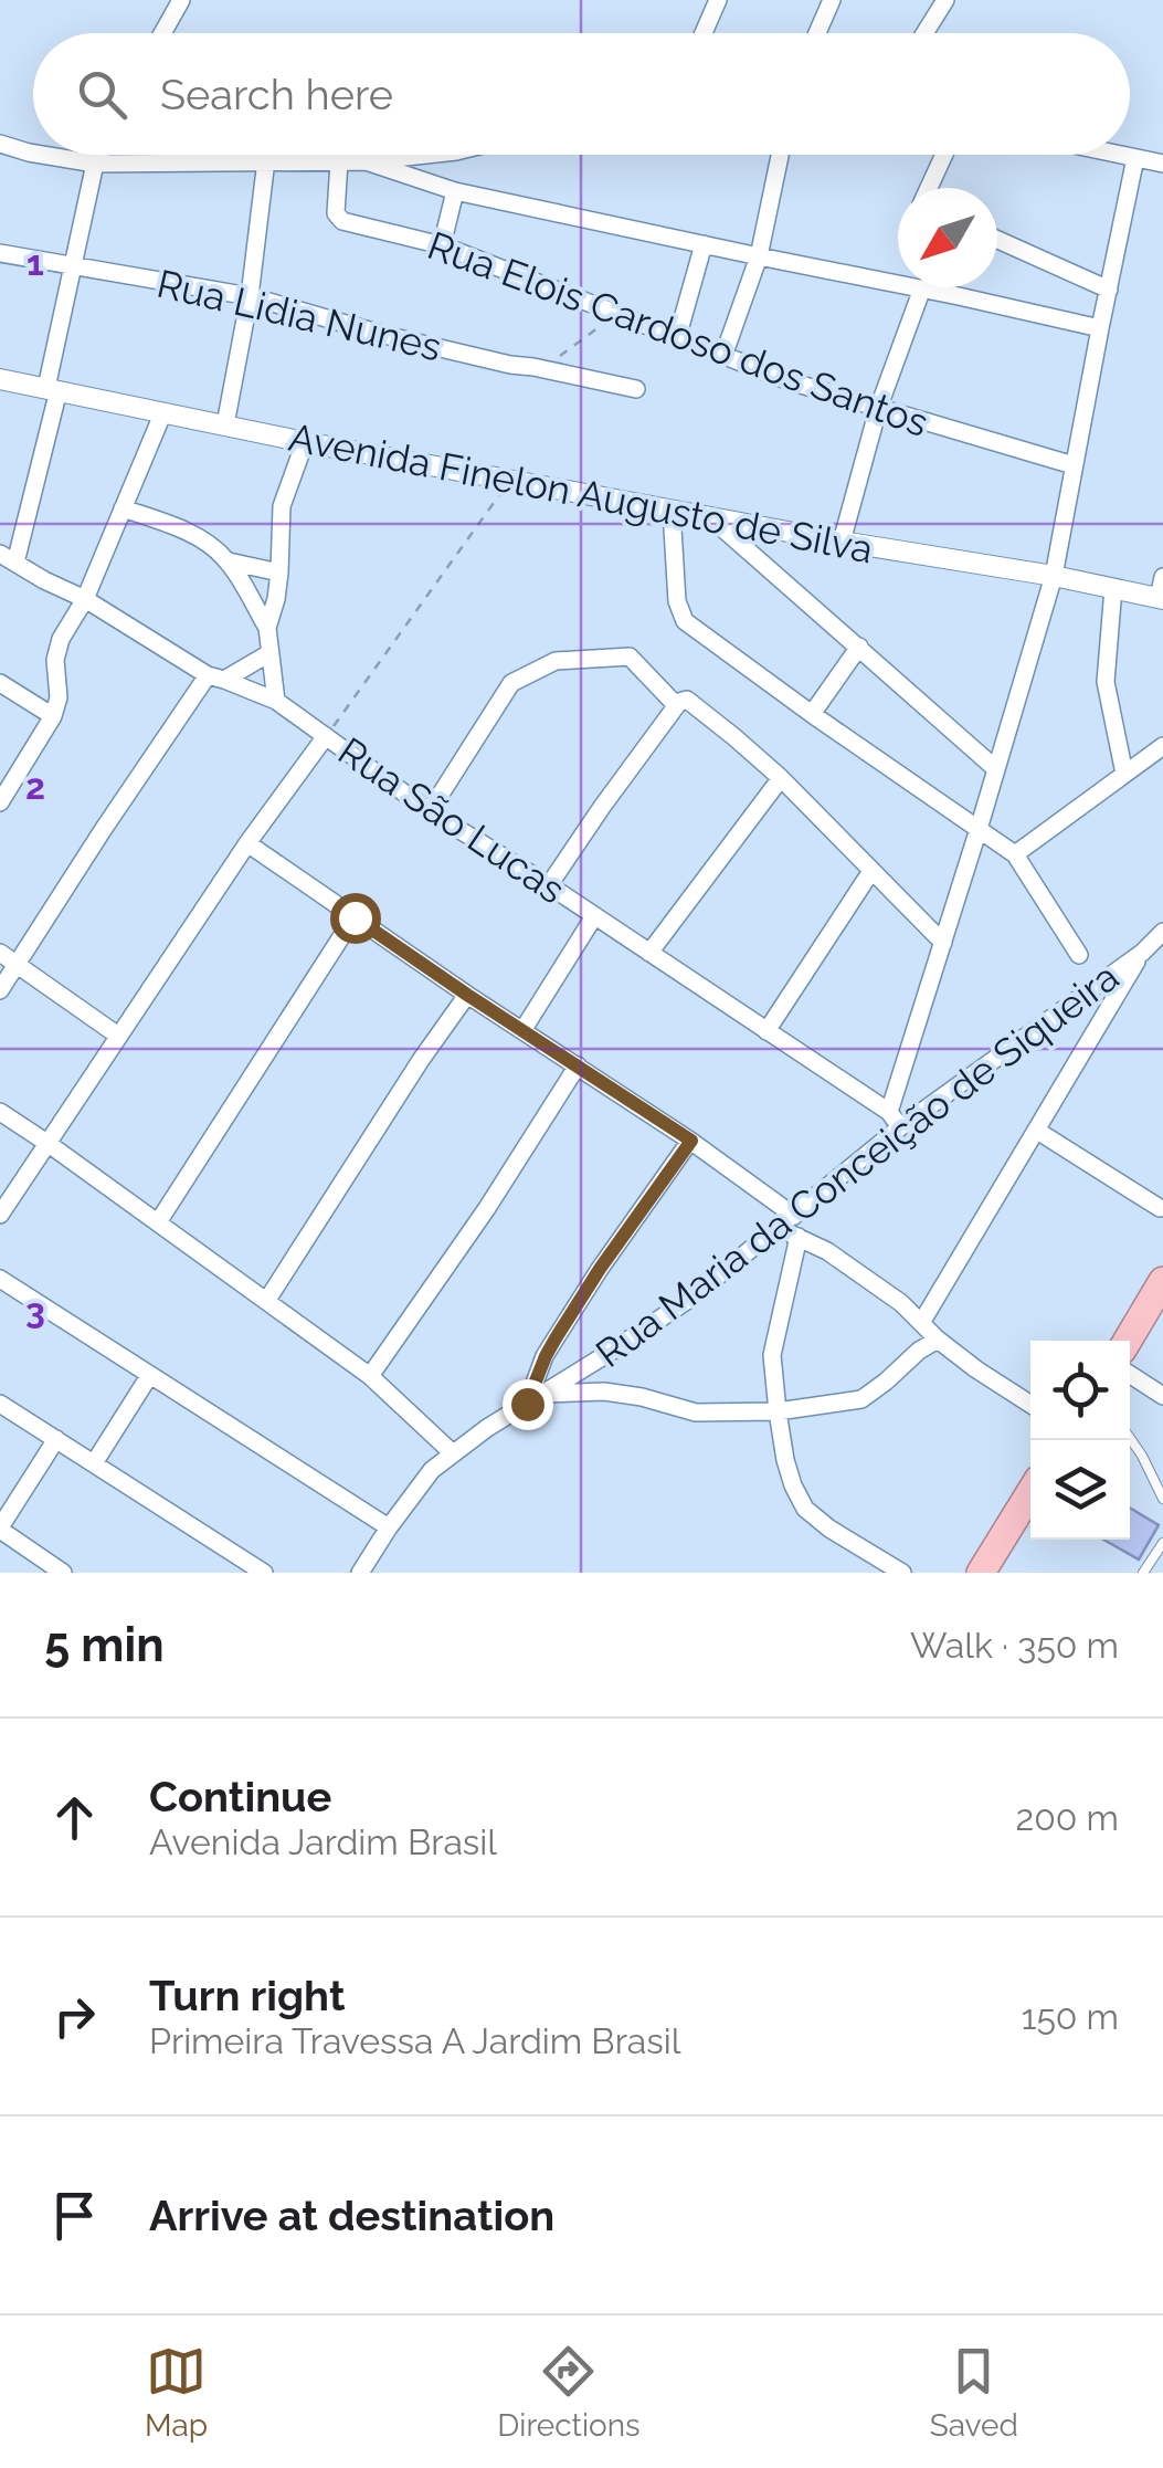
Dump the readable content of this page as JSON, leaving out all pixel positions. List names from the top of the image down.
{
  "streets": {
    "street": [
      "Rua Lidia Nunes",
      "Rua Elois Cardoso dos Santos",
      "Avenida Finelon Augusto de Silva",
      "Rua São Lucas",
      "Rua Maria da Conceição de Siqueira"
    ]
  },
  "north": "bottom left",
  "page": {
    "search": "Search here",
    "heading": ["5 min", "Walk · 350 m"],
    "list": [
      ["Continue", "Avenida Jardim Brasil", "200 m"],
      ["Turn right", "Primeira Travessa A Jardim Brasil", "150 m"],
      "Arrive at destination"
    ],
    "nav": ["Map", "Directions", "Saved"]
  },
  "grid": {
    "rows": ["1", "2", "3"]
  }
}
